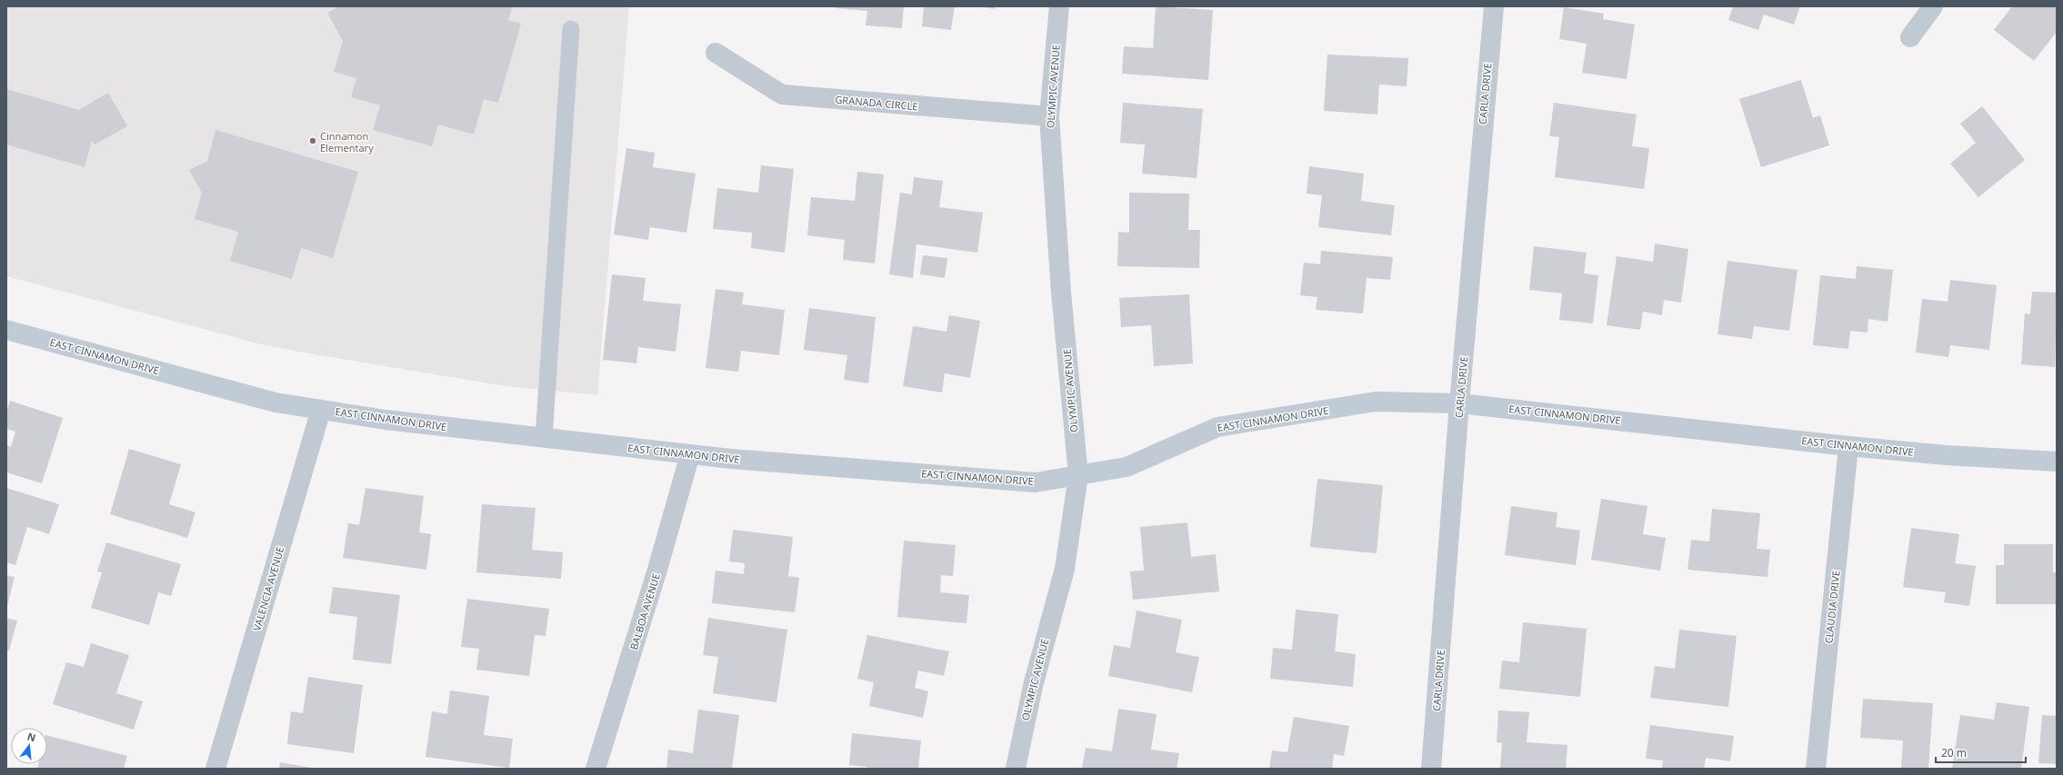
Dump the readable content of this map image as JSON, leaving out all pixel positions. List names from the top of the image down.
{
  "streets": {
    "street": [
      "OLYMPIC AVENUE",
      "CARLA DRIVE",
      "GRANADA CIRCLE",
      "EAST CINNAMON DRIVE",
      "VALENCIA AVENUE",
      "CLAUDIA DRIVE",
      "BALBOA AVENUE"
    ]
  },
  "crossings": [
    ["OLYMPIC AVENUE", "GRANADA CIRCLE"],
    ["OLYMPIC AVENUE", "EAST CINNAMON DRIVE"],
    ["CARLA DRIVE", "EAST CINNAMON DRIVE"],
    ["EAST CINNAMON DRIVE", "VALENCIA AVENUE"],
    ["EAST CINNAMON DRIVE", "CLAUDIA DRIVE"],
    ["EAST CINNAMON DRIVE", "BALBOA AVENUE"]
  ],
  "places": ["Cinnamon Elementary"],
  "scale_bar": "20 m",
  "north": "top"
}
